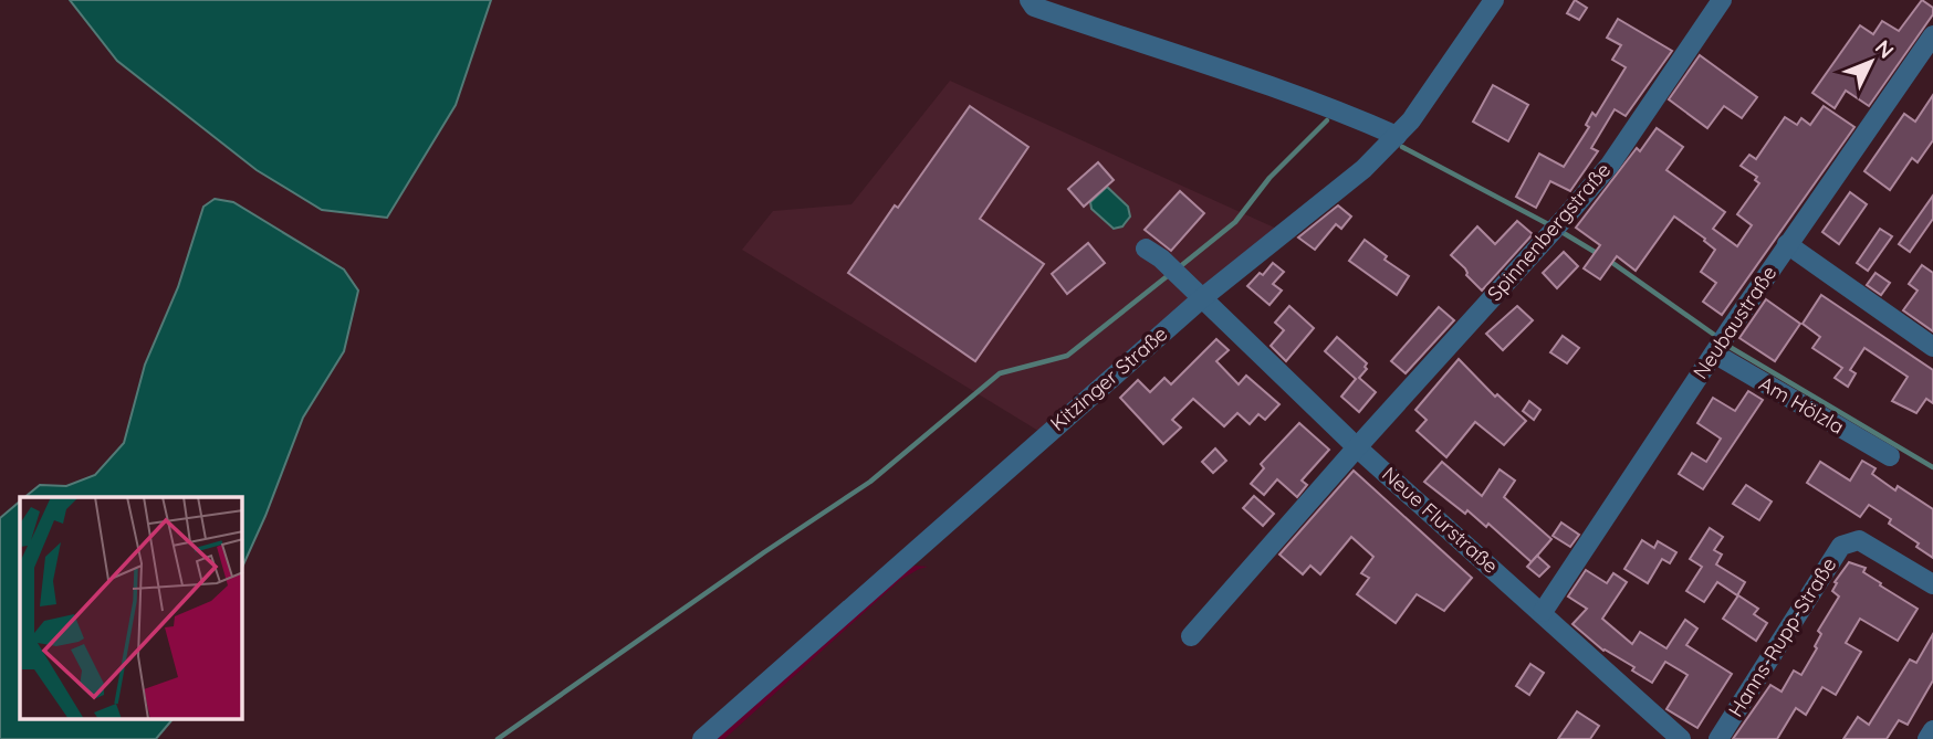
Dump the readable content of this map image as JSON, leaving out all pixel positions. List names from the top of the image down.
{
  "streets": {
    "street": [
      "Spinnenbergstraße",
      "Neubaustraße",
      "Kitzinger Straße",
      "Am Hölzla",
      "Neue Flurstraße",
      "Hanns-Rupp-Straße"
    ]
  },
  "crossings": [
    ["Spinnenbergstraße", "Neue Flurstraße"],
    ["Neubaustraße", "Am Hölzla"],
    ["Neubaustraße", "Neue Flurstraße"],
    ["Kitzinger Straße", "Neue Flurstraße"]
  ],
  "north": "top right"
}
